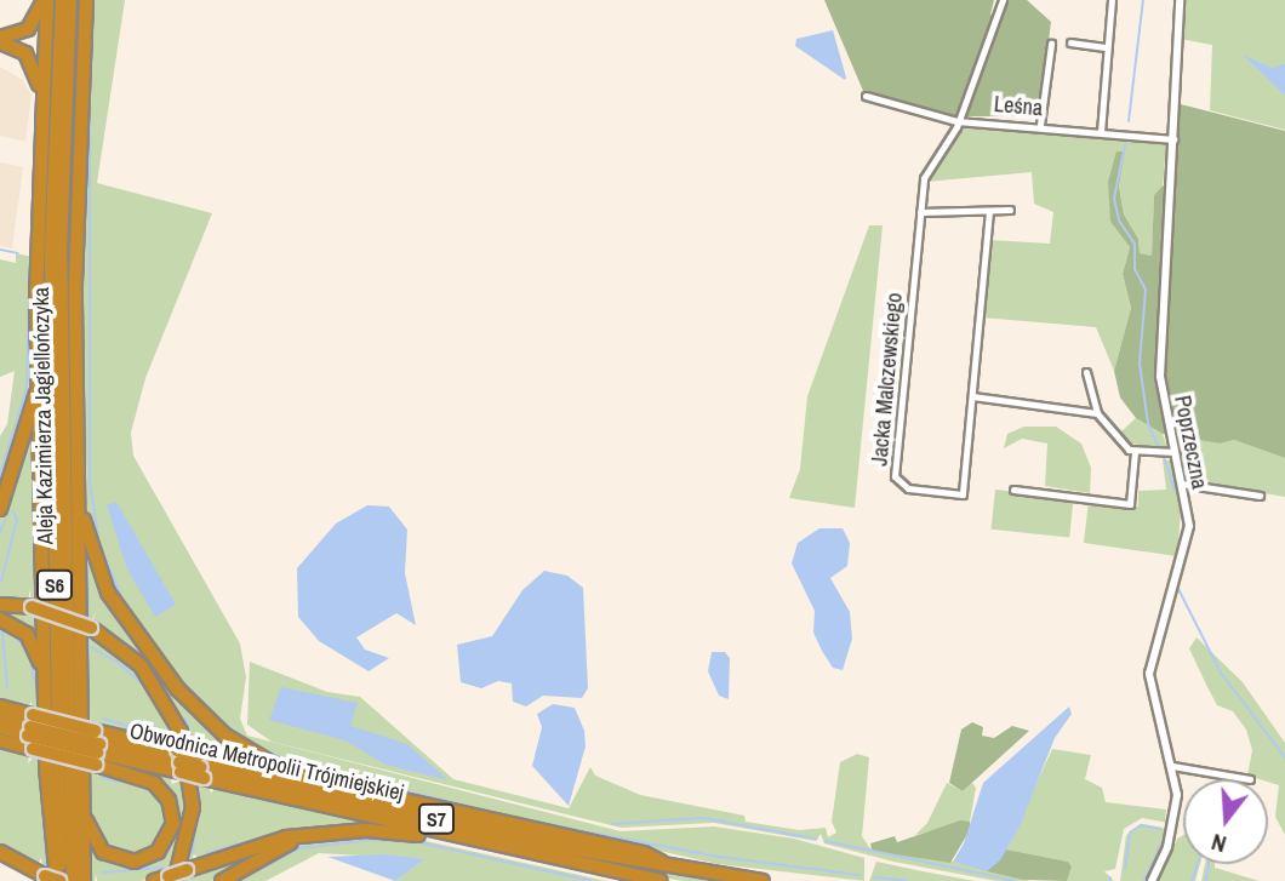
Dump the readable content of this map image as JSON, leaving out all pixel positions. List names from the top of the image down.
{
  "streets": {
    "highway": [
      "Aleja Kazimierza Jagiellończyka",
      "S6",
      "Obwodnica Metropolii Trójmiejskiej",
      "S7"
    ],
    "street": ["Leśna", "Jacka Malczewskiego", "Poprzeczna"]
  },
  "crossings": [
    ["Leśna", "Poprzeczna"],
    ["Obwodnica Metropolii Trójmiejskiej", "S7"]
  ],
  "north": "bottom"
}
